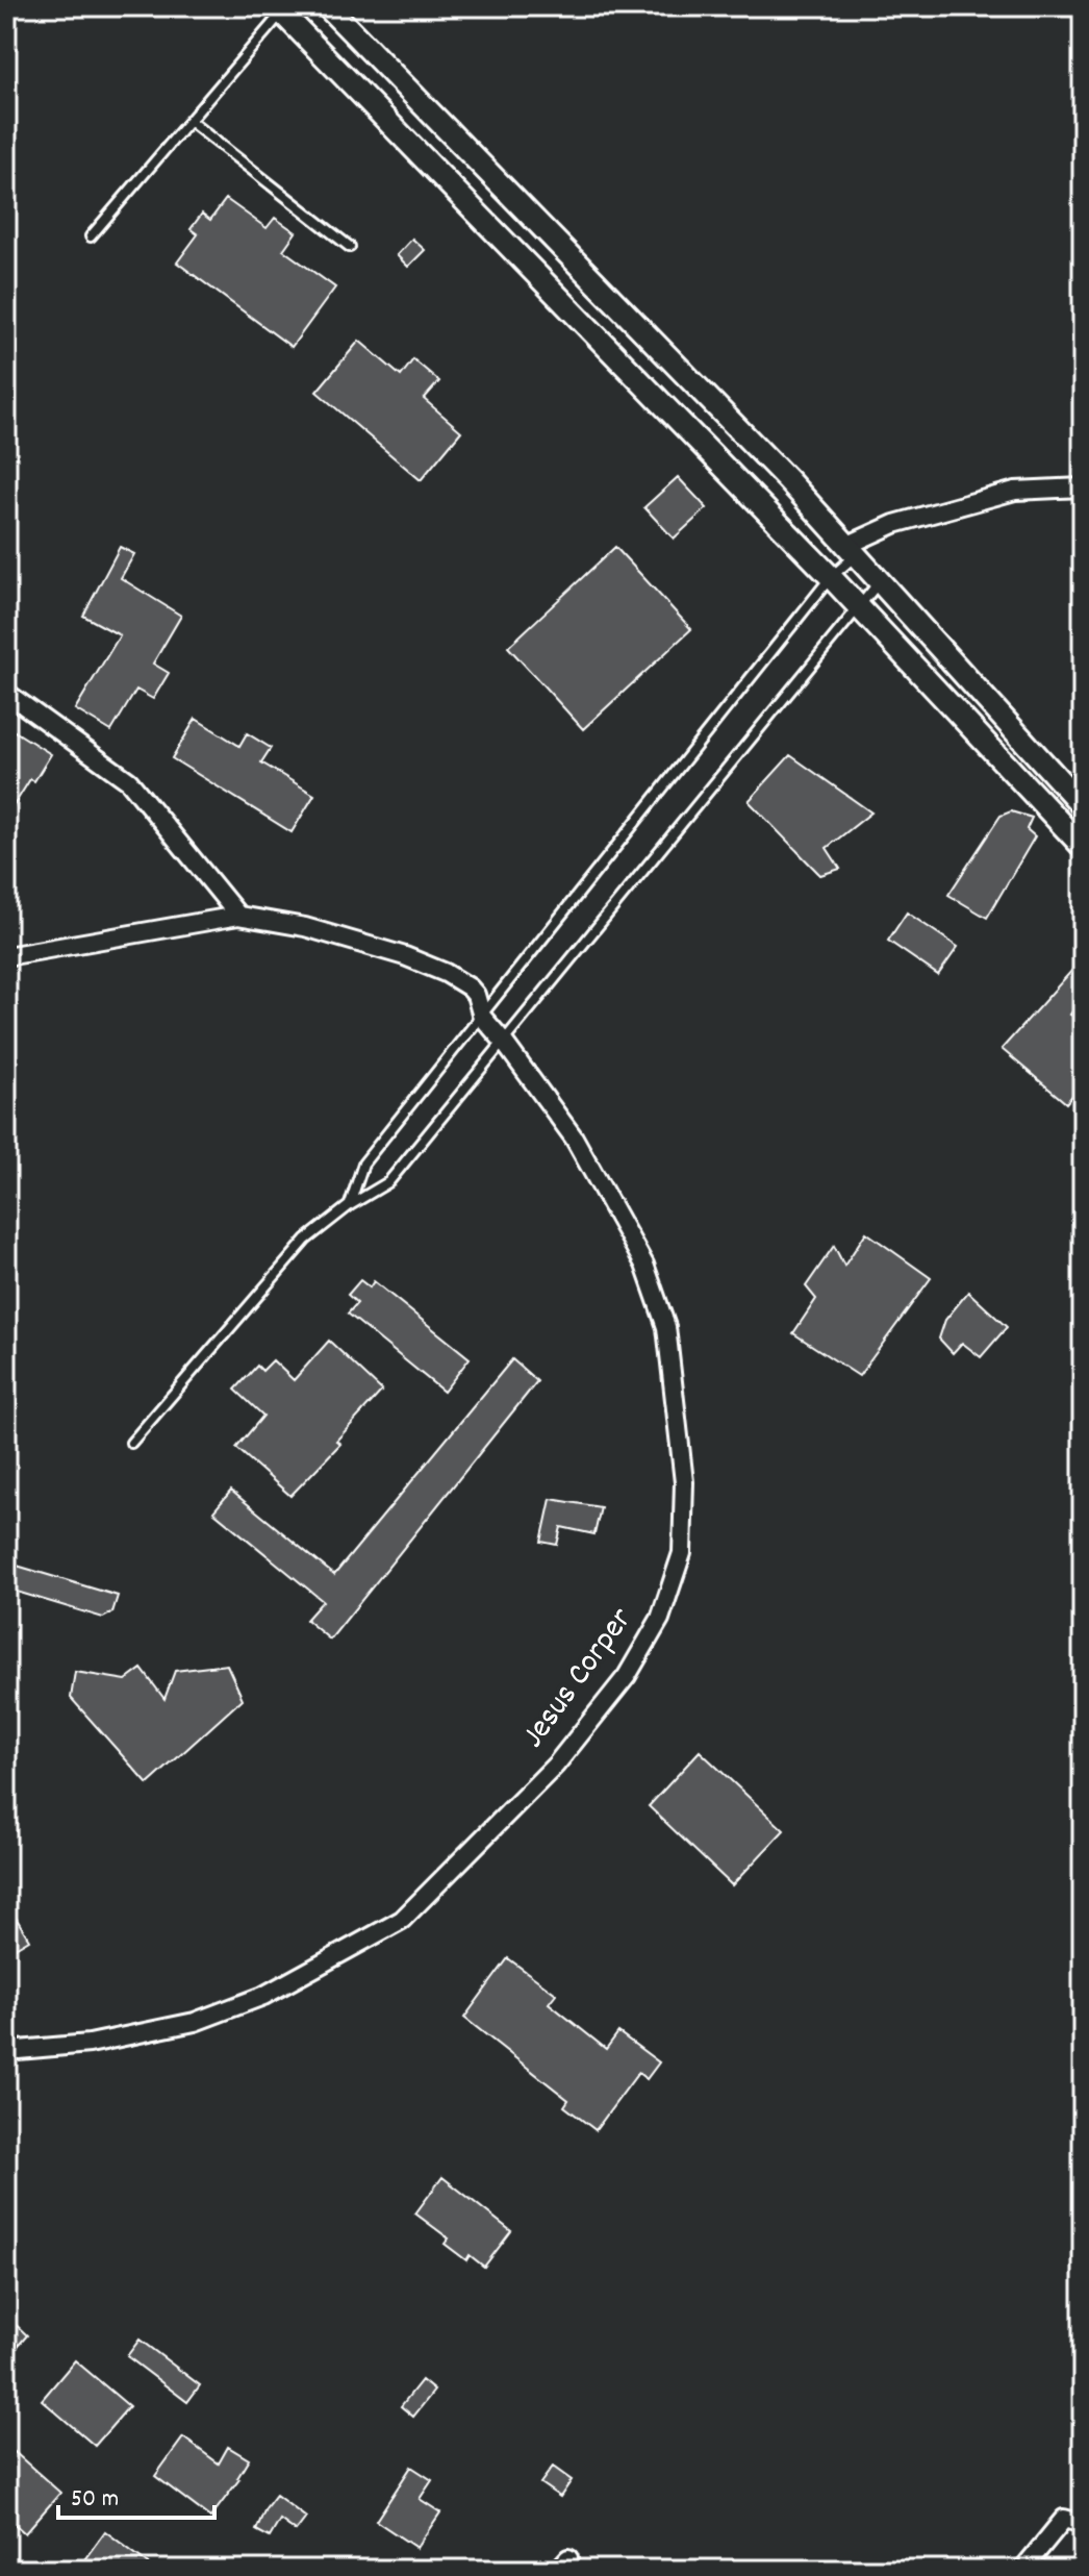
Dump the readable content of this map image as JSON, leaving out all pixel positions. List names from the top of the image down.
{
  "streets": {
    "street": ["Jesus Corper"]
  },
  "scale_bar": "50 m"
}
